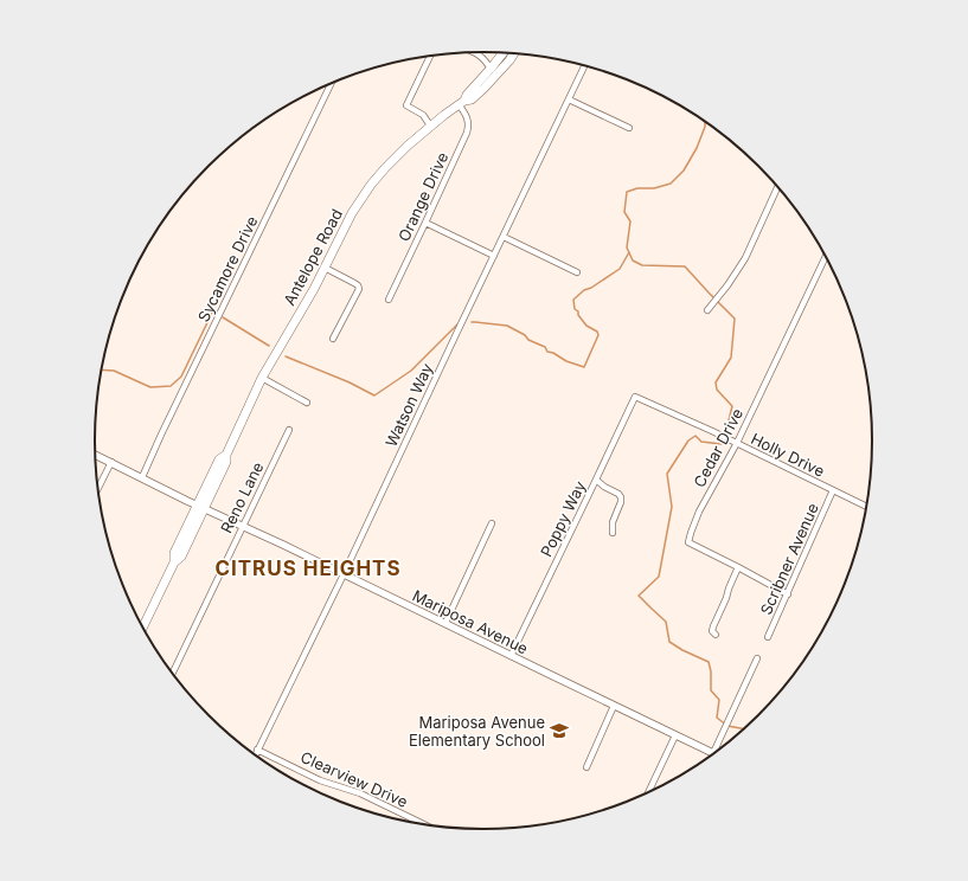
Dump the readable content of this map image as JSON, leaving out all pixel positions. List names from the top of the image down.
{
  "streets": {
    "main road": ["Antelope Road"],
    "street": [
      "Orange Drive",
      "Sycamore Drive",
      "Watson Way",
      "Cedar Drive",
      "Holly Drive",
      "Reno Lane",
      "Poppy Way",
      "Scribner Avenue",
      "Mariposa Avenue",
      "Clearview Drive"
    ]
  },
  "crossings": [
    ["Orange Drive", "Antelope Road"],
    ["Antelope Road", "Mariposa Avenue"],
    ["Sycamore Drive", "Mariposa Avenue"],
    ["Watson Way", "Mariposa Avenue"],
    ["Watson Way", "Clearview Drive"],
    ["Cedar Drive", "Holly Drive"],
    ["Holly Drive", "Poppy Way"],
    ["Holly Drive", "Scribner Avenue"],
    ["Reno Lane", "Mariposa Avenue"],
    ["Poppy Way", "Mariposa Avenue"]
  ],
  "districts": ["CITRUS HEIGHTS"],
  "places": {
    "school or university": ["Mariposa Avenue Elementary School"]
  }
}
